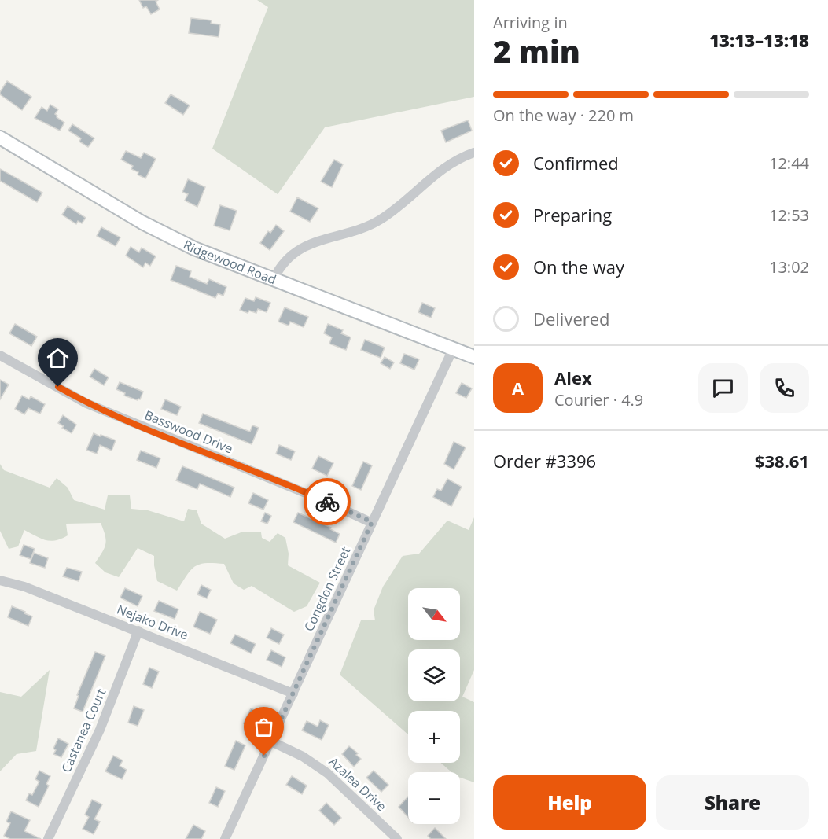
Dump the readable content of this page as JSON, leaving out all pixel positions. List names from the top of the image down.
{
  "streets": {
    "main road": ["Ridgewood Road"],
    "street": [
      "Basswood Drive",
      "Congdon Street",
      "Nejako Drive",
      "Castanea Court",
      "Azalea Drive"
    ]
  },
  "crossings": [
    ["Ridgewood Road", "Congdon Street"],
    ["Basswood Drive", "Congdon Street"],
    ["Congdon Street", "Nejako Drive"],
    ["Congdon Street", "Azalea Drive"],
    ["Nejako Drive", "Castanea Court"]
  ],
  "north": "bottom right",
  "page": {
    "heading": ["2 min", "Arriving in", "13:13–13:18"],
    "panel": [
      "Alex",
      "Courier · 4.9",
      "Order #3396",
      "$38.61"
    ],
    "bar": "On the way · 220 m",
    "list": [
      ["Confirmed", "12:44"],
      ["Preparing", "12:53"],
      ["On the way", "13:02"],
      "Delivered"
    ],
    "round": "A",
    "map_buttons": ["+", "−"],
    "buttons": ["Help", "Share"]
  }
}
